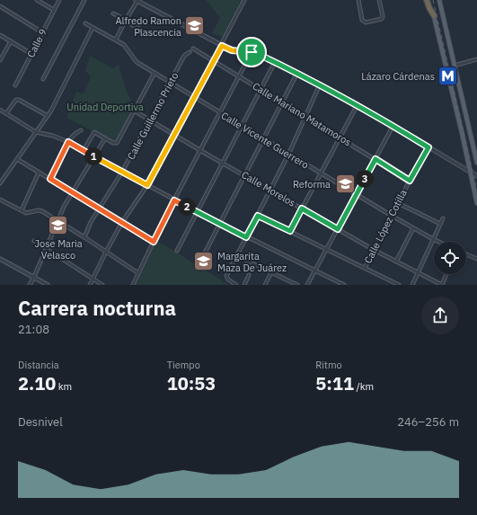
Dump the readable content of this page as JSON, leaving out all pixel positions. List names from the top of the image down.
{
  "streets": {
    "street": [
      "Calle 9",
      "Calle Mariano Matamoros",
      "Calle Guillermo Prieto",
      "Calle Vicente Guerrero",
      "Calle Morelos",
      "Calle López Cotilla"
    ]
  },
  "crossings": [
    ["Calle Mariano Matamoros", "Calle López Cotilla"],
    ["Calle Guillermo Prieto", "Calle Vicente Guerrero"],
    ["Calle Guillermo Prieto", "Calle Morelos"],
    ["Calle Vicente Guerrero", "Calle López Cotilla"],
    ["Calle Morelos", "Calle López Cotilla"]
  ],
  "parks": ["Unidad Deportiva"],
  "places": {
    "school or university": [
      "Alfredo Ramon Plascencia",
      "Reforma",
      "Jose Maria Velasco",
      "Margarita Maza De Juárez"
    ],
    "metro station": ["Lázaro Cárdenas"]
  },
  "page": {
    "pins": ["1", "3", "2"],
    "heading": ["Carrera nocturna", "21:08"],
    "stats": [
      ["Distancia", "2.10 km"],
      ["Tiempo", "10:53"],
      ["Ritmo", "5:11 /km"]
    ],
    "chart": ["Desnivel", "246–256 m"]
  }
}
